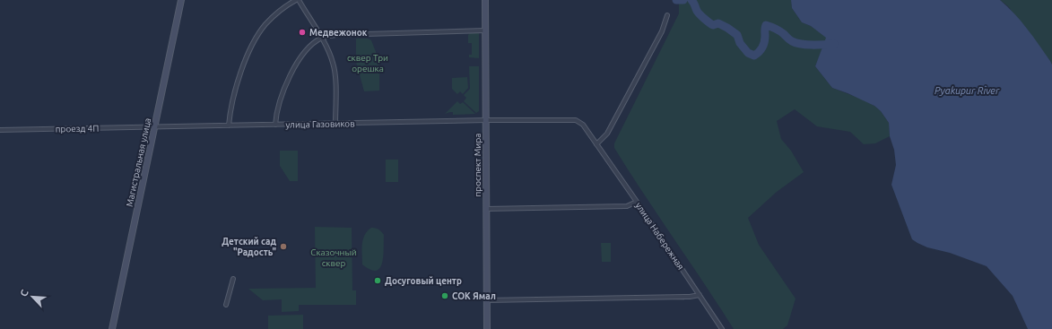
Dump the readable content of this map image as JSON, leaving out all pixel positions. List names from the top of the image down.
{
  "streets": {
    "main road": ["Магистральная улица", "проспект Мира"],
    "street": ["улица Газовиков", "проезд 4П", "улица Набережная"]
  },
  "crossings": [
    ["улица Газовиков", "проезд 4П"],
    ["улица Газовиков", "Магистральная улица"],
    ["улица Газовиков", "проспект Мира"],
    ["улица Газовиков", "улица Набережная"],
    ["проезд 4П", "Магистральная улица"],
    ["проспект Мира", "улица Набережная"]
  ],
  "water": ["Pyakupur River"],
  "parks": ["сквер Три орешка", "Сказочный сквер"],
  "places": [
    "Медвежонок",
    "Детский сад \"Радость\"",
    "Досуговый центр",
    "СОК Ямал"
  ],
  "north": "top left"
}
